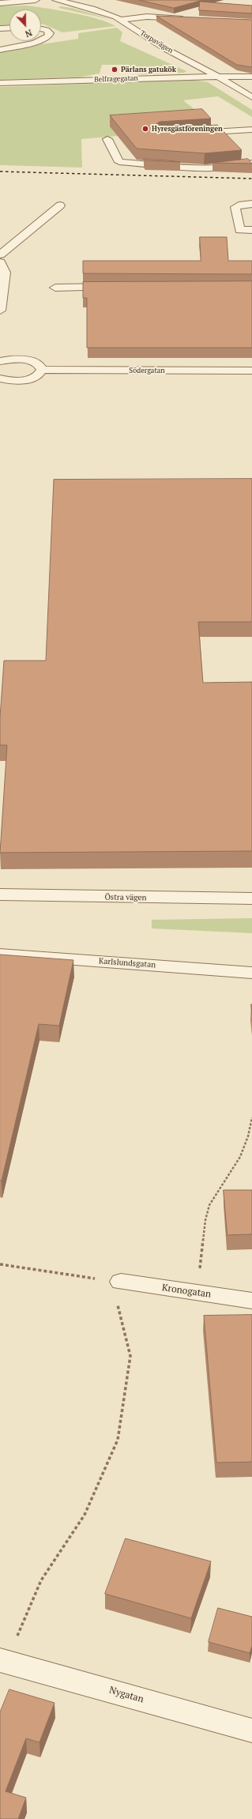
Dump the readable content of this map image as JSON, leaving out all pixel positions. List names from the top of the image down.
{
  "streets": {
    "street": [
      "Torpavägen",
      "Belfragegatan",
      "Södergatan",
      "Östra vägen",
      "Karlslundsgatan",
      "Kronogatan",
      "Nygatan"
    ]
  },
  "crossings": [
    ["Torpavägen", "Belfragegatan"]
  ],
  "places": ["Pärlans gatukök", "Hyresgästföreningen"],
  "north": "bottom"
}
